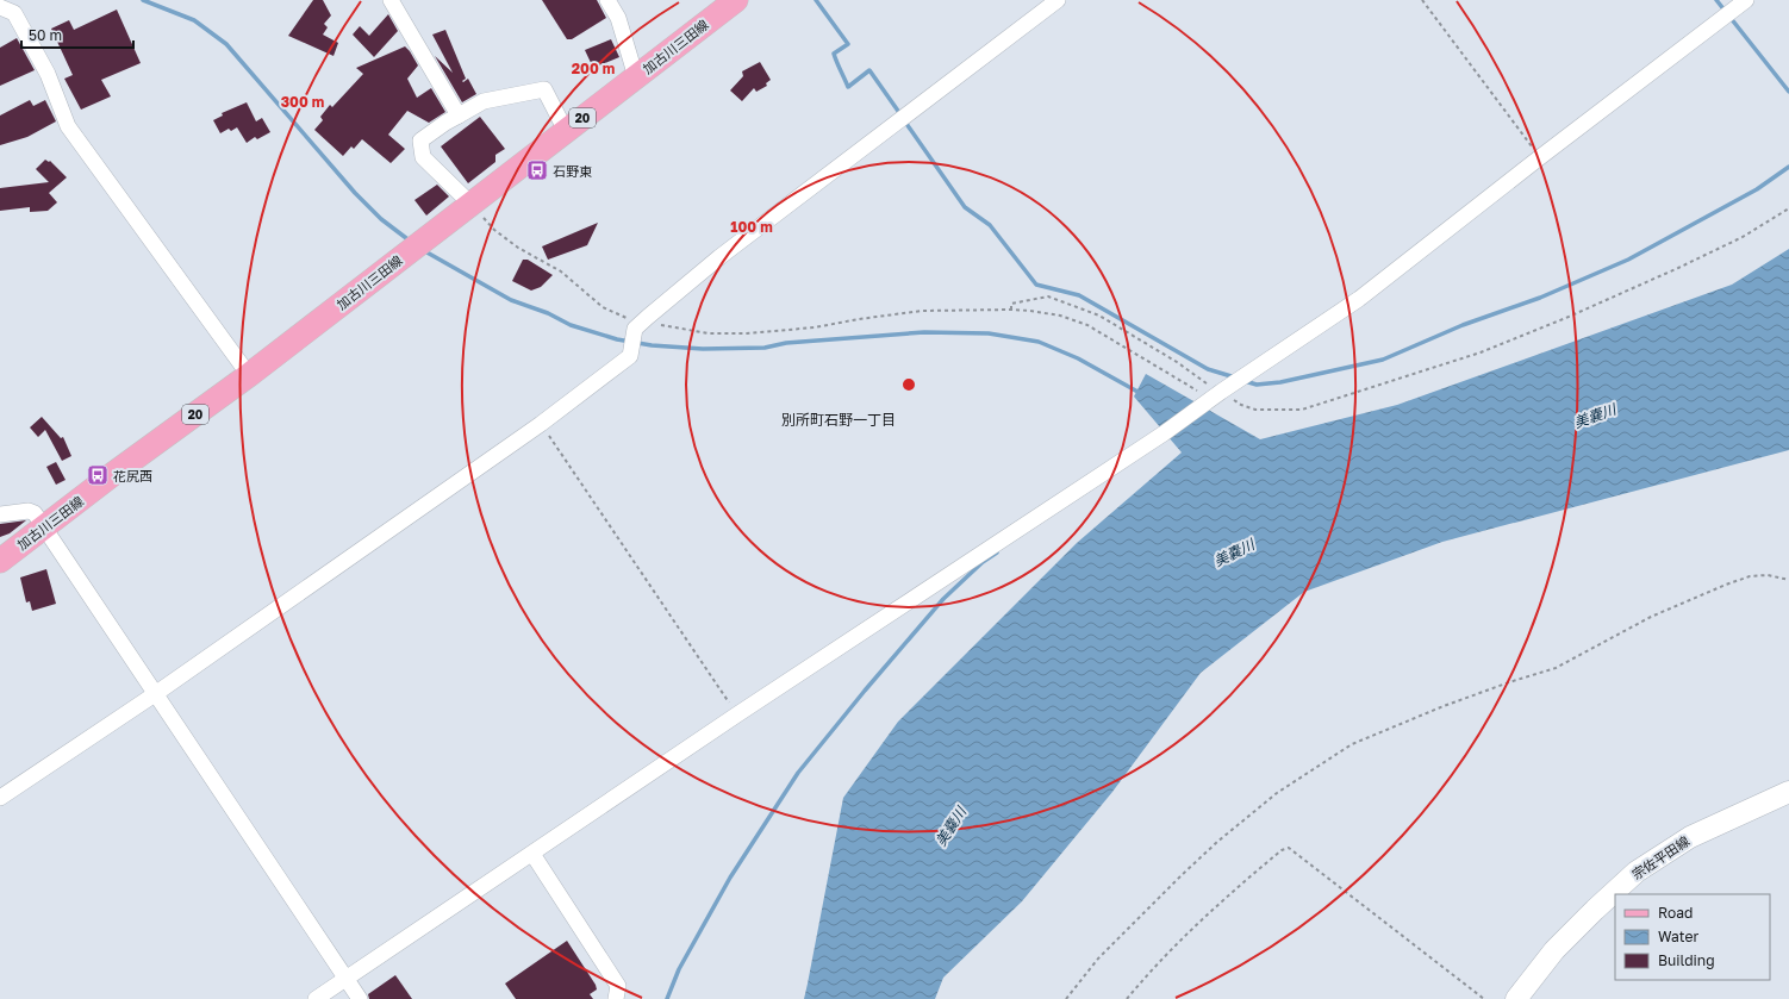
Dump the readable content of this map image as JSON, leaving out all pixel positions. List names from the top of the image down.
{
  "streets": {
    "main road": ["加古川三田線", "20", "宗佐平田線"]
  },
  "districts": ["別所町石野一丁目"],
  "water": ["美嚢川"],
  "places": {
    "bus stop": ["石野東", "花尻西"]
  },
  "legend": ["Road", "Water", "Building"],
  "scale_bar": "50 m",
  "rings": ["200 m", "300 m", "100 m"]
}
